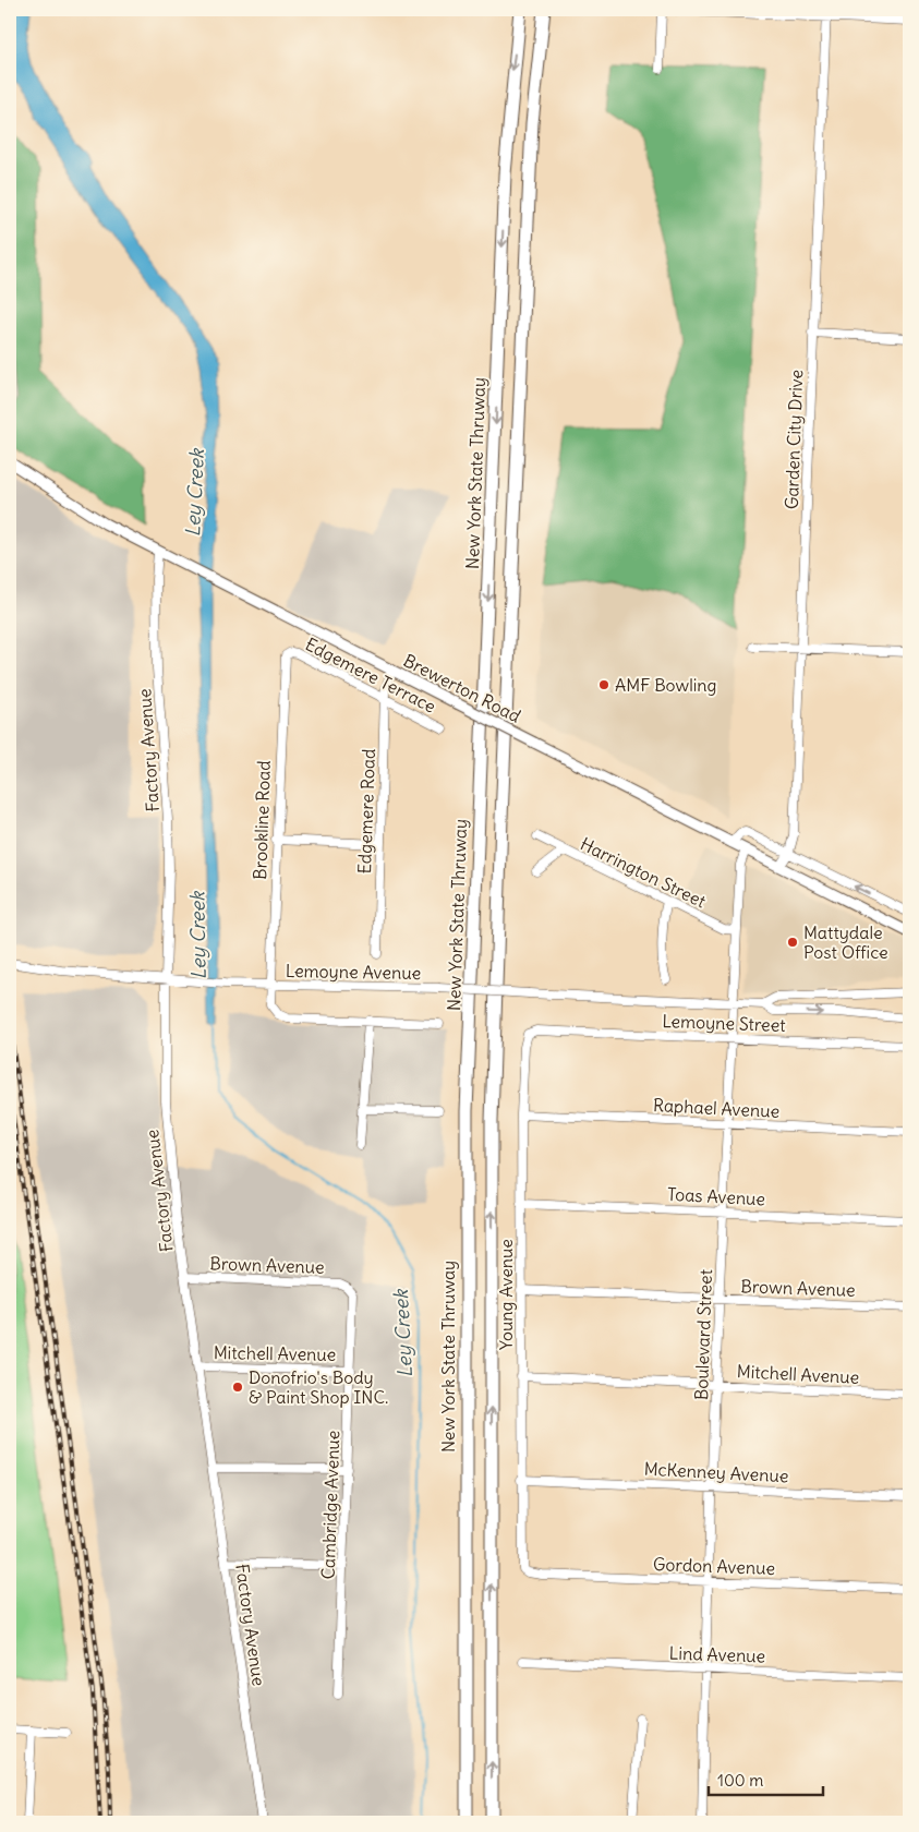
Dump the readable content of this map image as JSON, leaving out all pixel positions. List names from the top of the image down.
{
  "streets": {
    "highway": ["New York State Thruway"],
    "main road": ["Brewerton Road"],
    "street": [
      "Garden City Drive",
      "Edgemere Terrace",
      "Factory Avenue",
      "Edgemere Road",
      "Brookline Road",
      "Harrington Street",
      "Lemoyne Avenue",
      "Lemoyne Street",
      "Raphael Avenue",
      "Toas Avenue",
      "Brown Avenue",
      "Young Avenue",
      "Boulevard Street",
      "Mitchell Avenue",
      "McKenney Avenue",
      "Cambridge Avenue",
      "Gordon Avenue",
      "Lind Avenue"
    ]
  },
  "crossings": [
    ["Garden City Drive", "Brewerton Road"],
    ["Edgemere Terrace", "Edgemere Road"],
    ["Edgemere Terrace", "Brookline Road"],
    ["Brewerton Road", "Factory Avenue"],
    ["Brewerton Road", "Edgemere Road"],
    ["Brewerton Road", "Boulevard Street"],
    ["Factory Avenue", "Lemoyne Avenue"],
    ["Factory Avenue", "Brown Avenue"],
    ["Factory Avenue", "Mitchell Avenue"],
    ["Brookline Road", "Lemoyne Avenue"],
    ["Harrington Street", "Boulevard Street"],
    ["Lemoyne Avenue", "Boulevard Street"],
    ["Lemoyne Street", "Young Avenue"],
    ["Lemoyne Street", "Boulevard Street"],
    ["Raphael Avenue", "Young Avenue"],
    ["Raphael Avenue", "Boulevard Street"],
    ["Toas Avenue", "Young Avenue"],
    ["Toas Avenue", "Boulevard Street"],
    ["Brown Avenue", "Young Avenue"],
    ["Brown Avenue", "Boulevard Street"],
    ["Brown Avenue", "Cambridge Avenue"],
    ["Young Avenue", "Mitchell Avenue"],
    ["Young Avenue", "McKenney Avenue"],
    ["Young Avenue", "Gordon Avenue"],
    ["Boulevard Street", "Mitchell Avenue"],
    ["Boulevard Street", "McKenney Avenue"],
    ["Boulevard Street", "Gordon Avenue"],
    ["Boulevard Street", "Lind Avenue"],
    ["Mitchell Avenue", "Cambridge Avenue"]
  ],
  "water": ["Ley Creek"],
  "places": ["AMF Bowling", "Mattydale Post Office", "Donofrio's Body & Paint Shop INC."],
  "scale_bar": "100 m"
}
